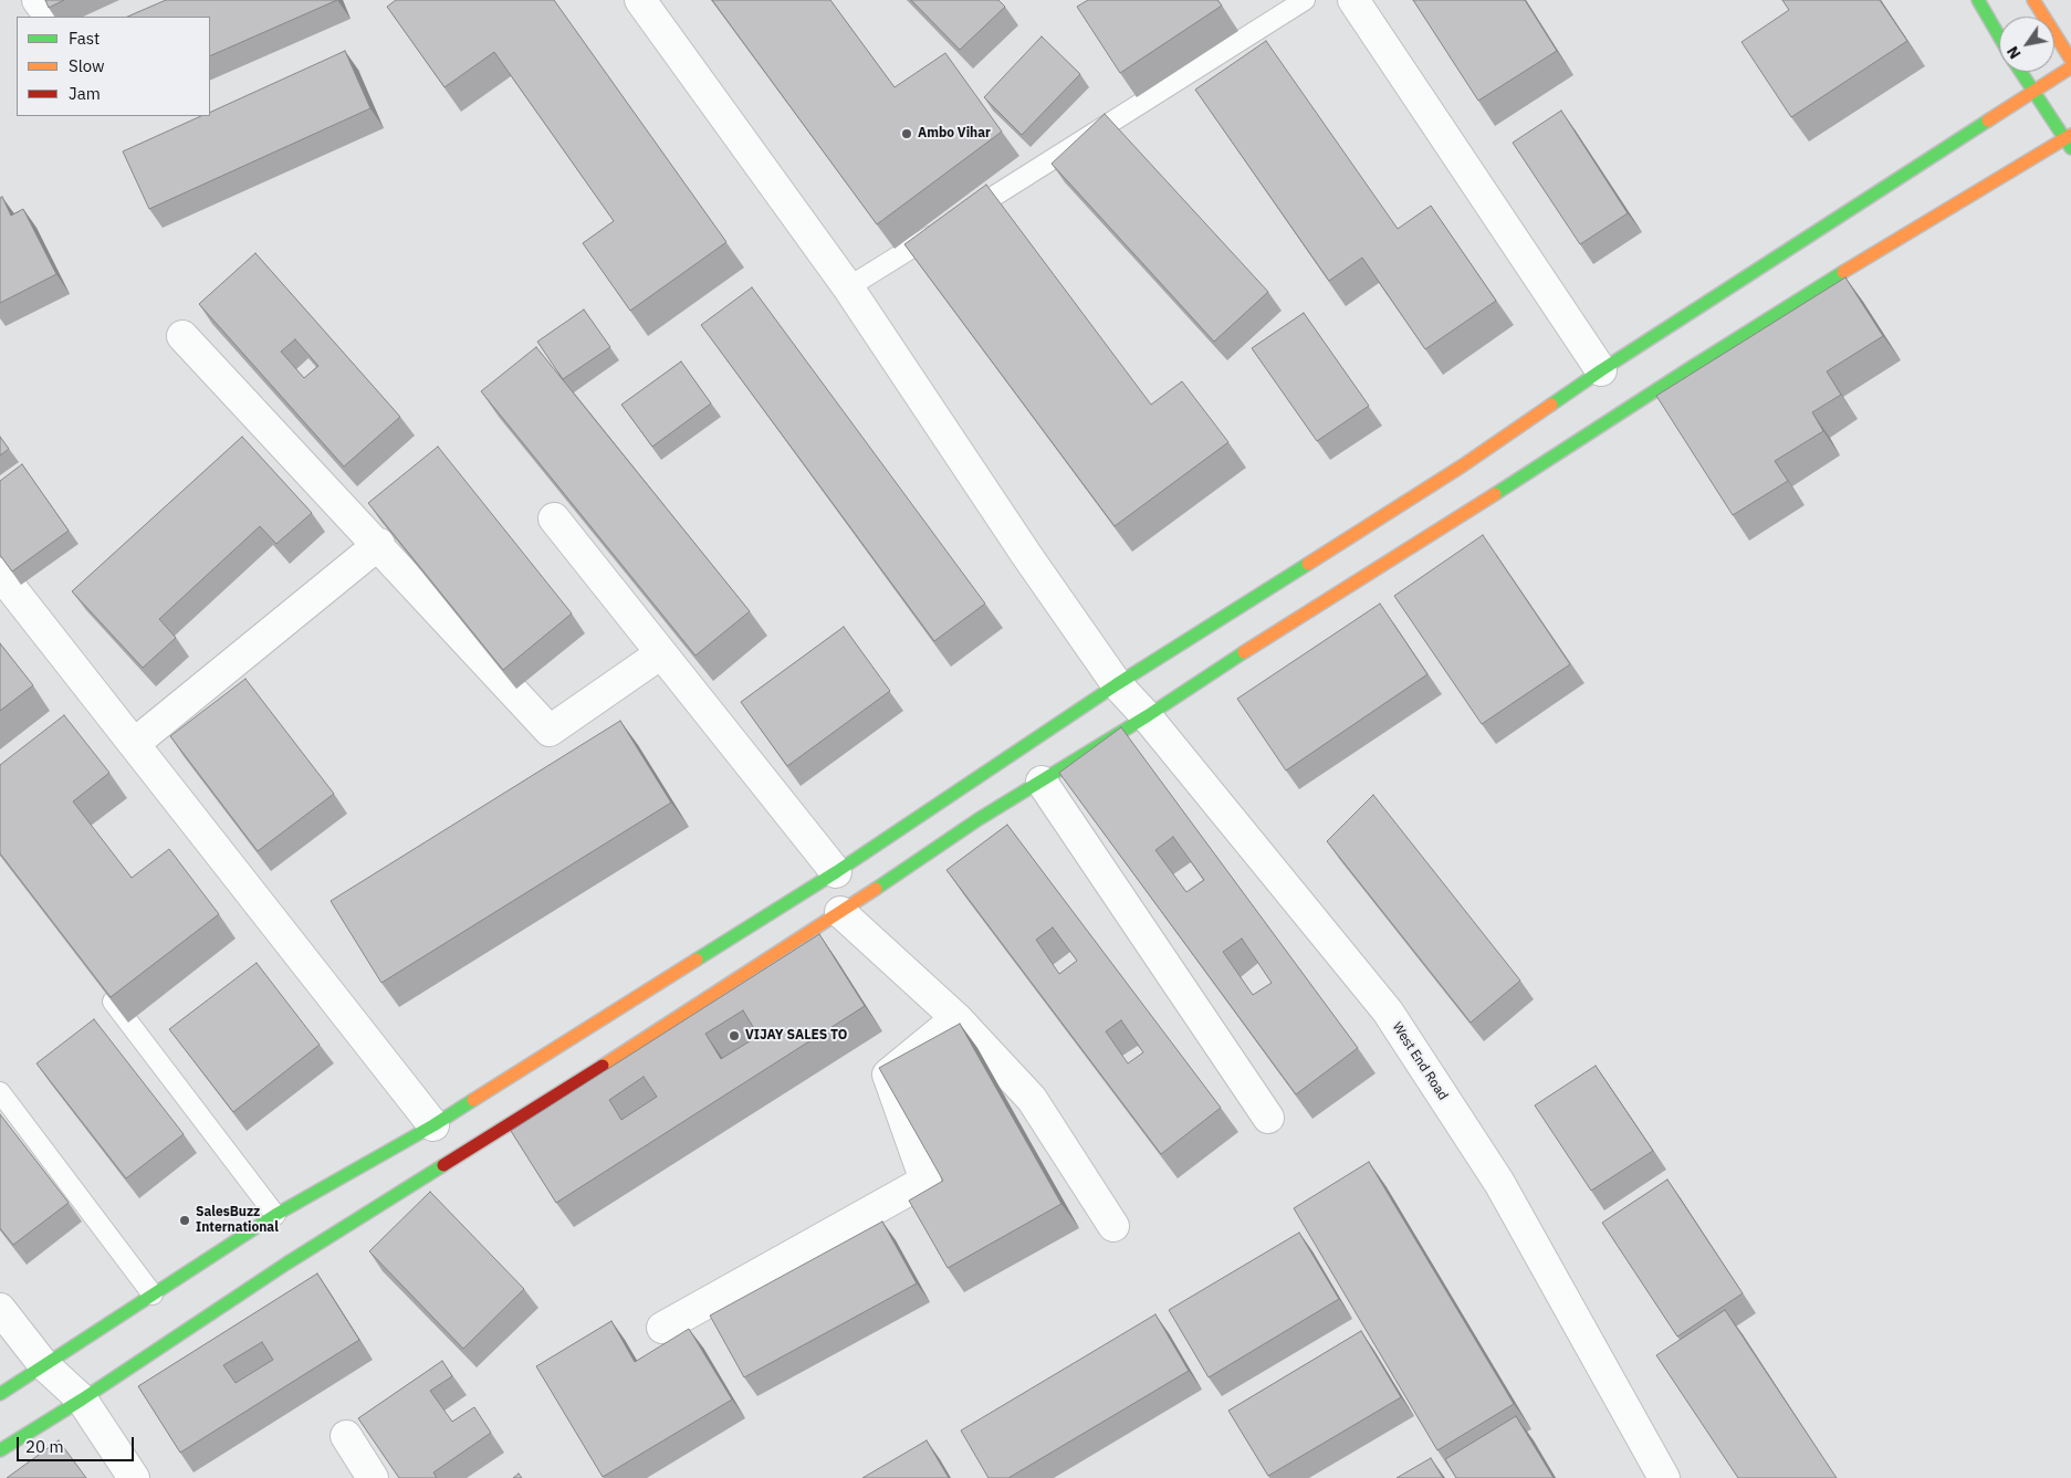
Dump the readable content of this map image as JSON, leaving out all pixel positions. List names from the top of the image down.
{
  "streets": {
    "street": ["West End Road"]
  },
  "places": ["Ambo Vihar", "VIJAY SALES TO", "SalesBuzz International"],
  "legend": ["Fast", "Slow", "Jam"],
  "scale_bar": "20 m",
  "north": "bottom left"
}
